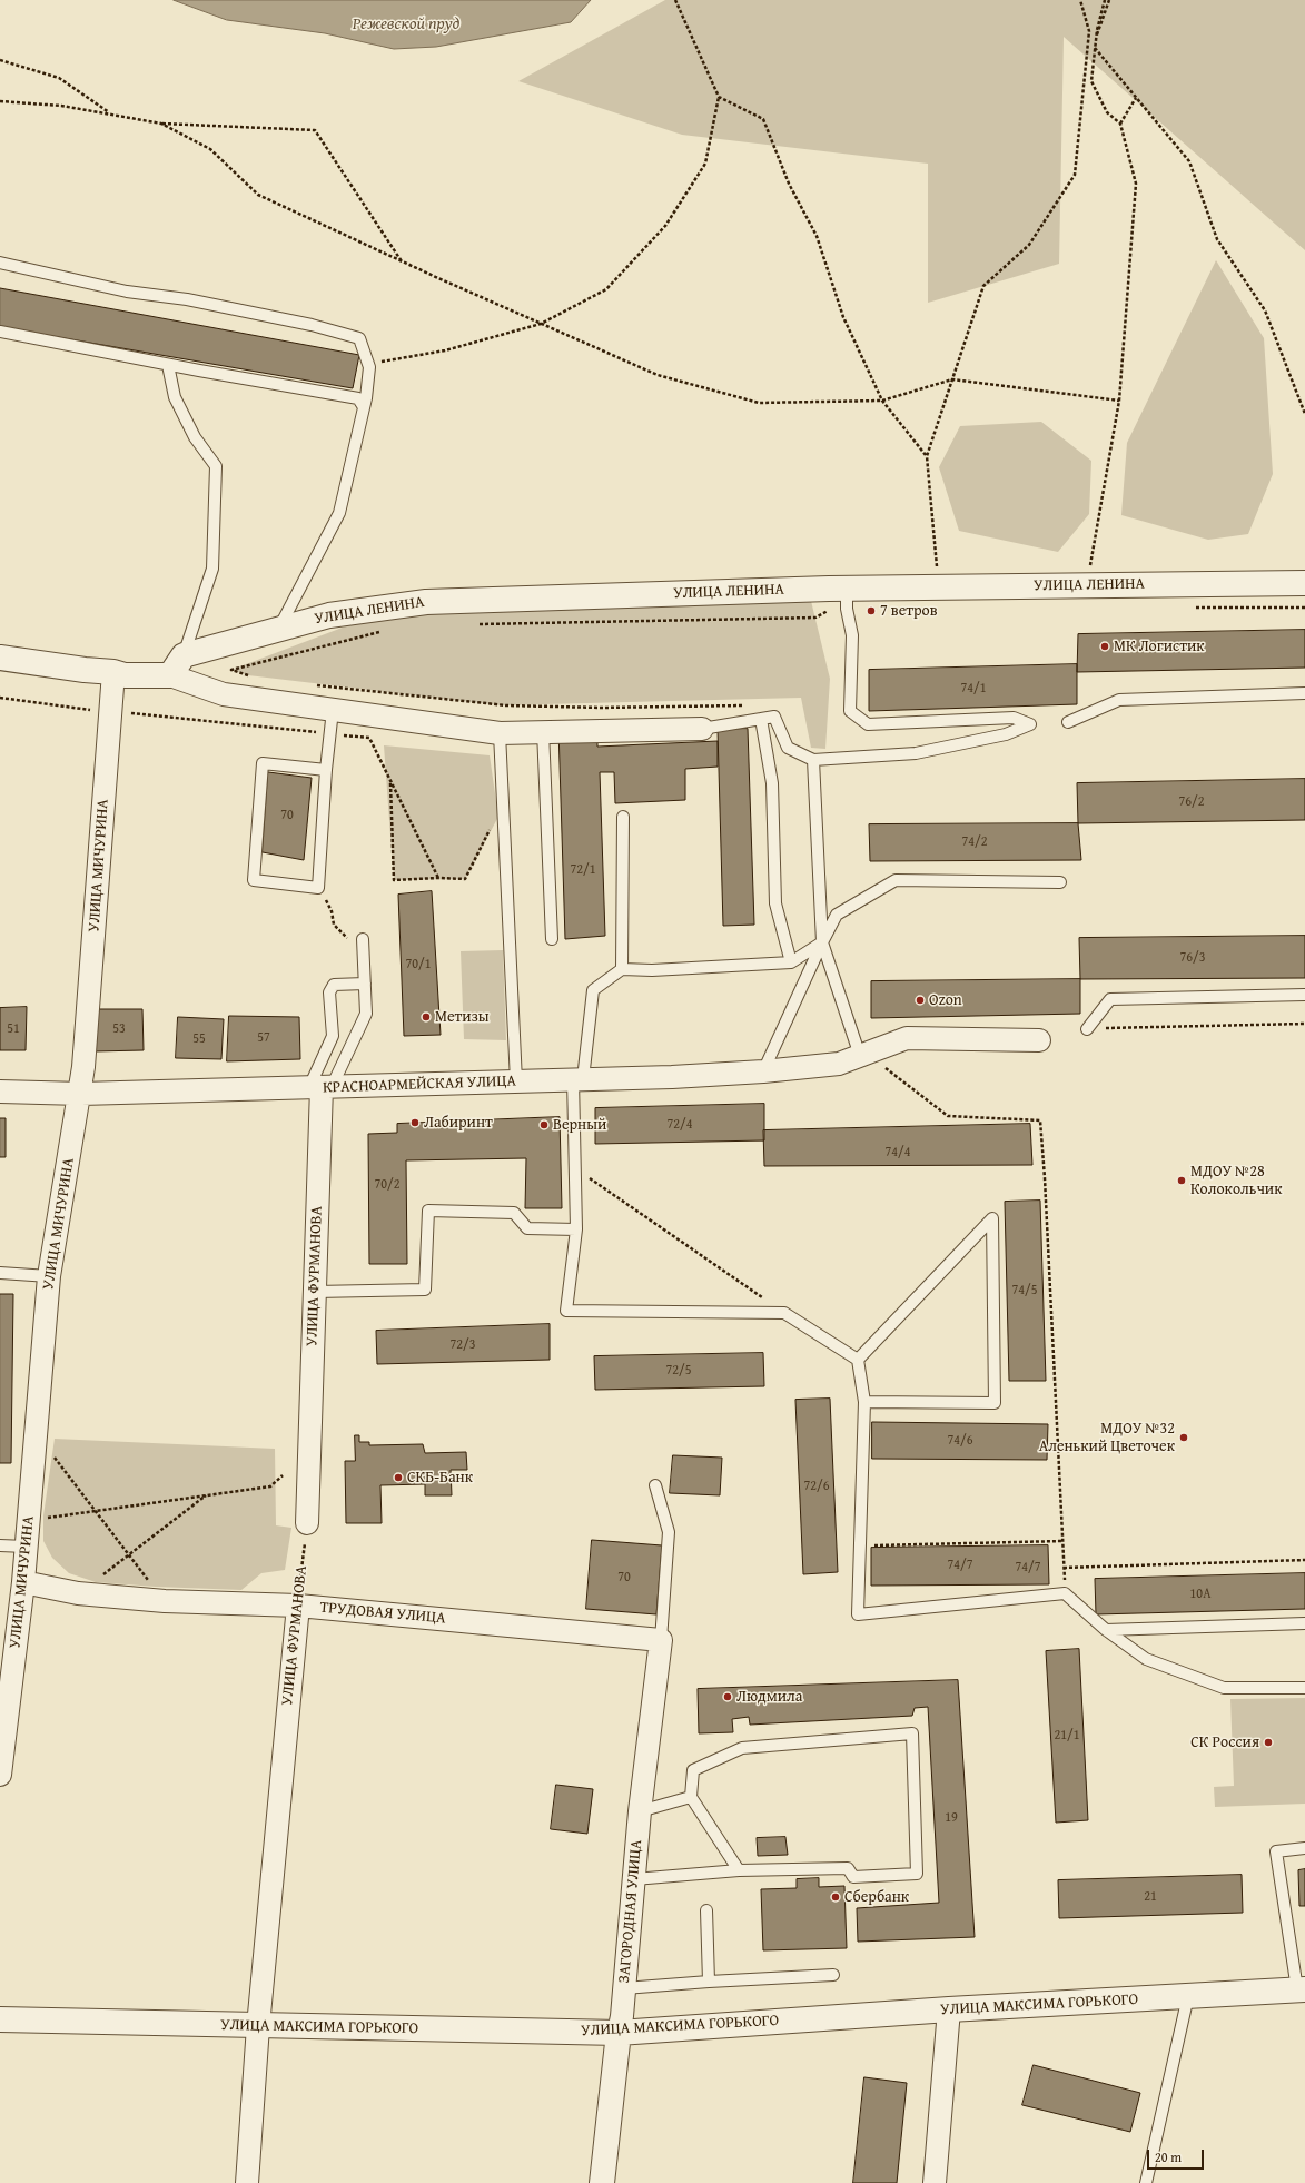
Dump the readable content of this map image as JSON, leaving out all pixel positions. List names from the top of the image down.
{
  "streets": {
    "street": [
      "УЛИЦА ЛЕНИНА",
      "УЛИЦА МИЧУРИНА",
      "КРАСНОАРМЕЙСКАЯ УЛИЦА",
      "УЛИЦА ФУРМАНОВА",
      "ТРУДОВАЯ УЛИЦА",
      "ЗАГОРОДНАЯ УЛИЦА",
      "УЛИЦА МАКСИМА ГОРЬКОГО"
    ]
  },
  "crossings": [
    ["УЛИЦА ЛЕНИНА", "УЛИЦА МИЧУРИНА"],
    ["УЛИЦА МИЧУРИНА", "КРАСНОАРМЕЙСКАЯ УЛИЦА"],
    ["УЛИЦА МИЧУРИНА", "ТРУДОВАЯ УЛИЦА"],
    ["КРАСНОАРМЕЙСКАЯ УЛИЦА", "УЛИЦА ФУРМАНОВА"],
    ["УЛИЦА ФУРМАНОВА", "ТРУДОВАЯ УЛИЦА"],
    ["УЛИЦА ФУРМАНОВА", "УЛИЦА МАКСИМА ГОРЬКОГО"],
    ["ТРУДОВАЯ УЛИЦА", "ЗАГОРОДНАЯ УЛИЦА"],
    ["ЗАГОРОДНАЯ УЛИЦА", "УЛИЦА МАКСИМА ГОРЬКОГО"]
  ],
  "water": ["Режевской пруд"],
  "places": [
    "7 ветров",
    "МК Логистик",
    "Ozon",
    "Метизы",
    "Лабиринт",
    "Верный",
    "МДОУ №28 Колокольчик",
    "МДОУ №32 Аленький Цветочек",
    "СКБ-Банк",
    "Людмила",
    "СК Россия",
    "Сбербанк"
  ],
  "house_numbers": [
    "74/1",
    "76/2",
    "70",
    "74/2",
    "72/1",
    "76/3",
    "70/1",
    "51",
    "53",
    "57",
    "55",
    "72/4",
    "74/4",
    "70/2",
    "74/5",
    "72/3",
    "72/5",
    "74/6",
    "72/6",
    "74/7",
    "74/7",
    "70",
    "10А",
    "21/1",
    "19",
    "21"
  ],
  "scale_bar": "20 m"
}
